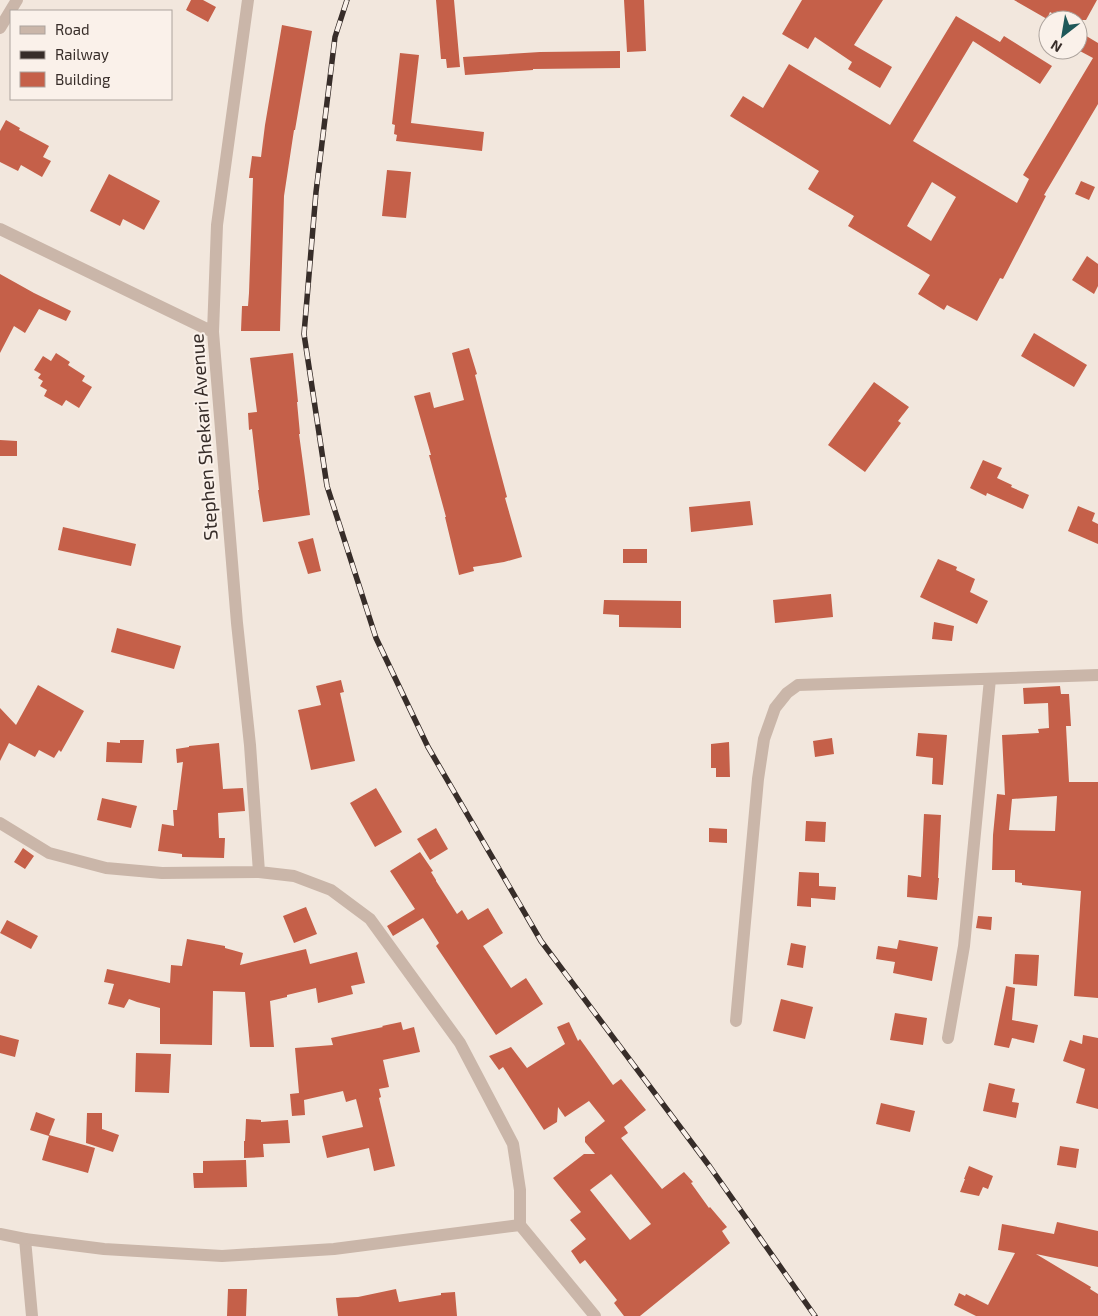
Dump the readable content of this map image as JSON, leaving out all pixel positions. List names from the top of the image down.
{
  "streets": {
    "street": ["Stephen Shekari Avenue"]
  },
  "legend": ["Road", "Railway", "Building"],
  "north": "bottom left"
}
